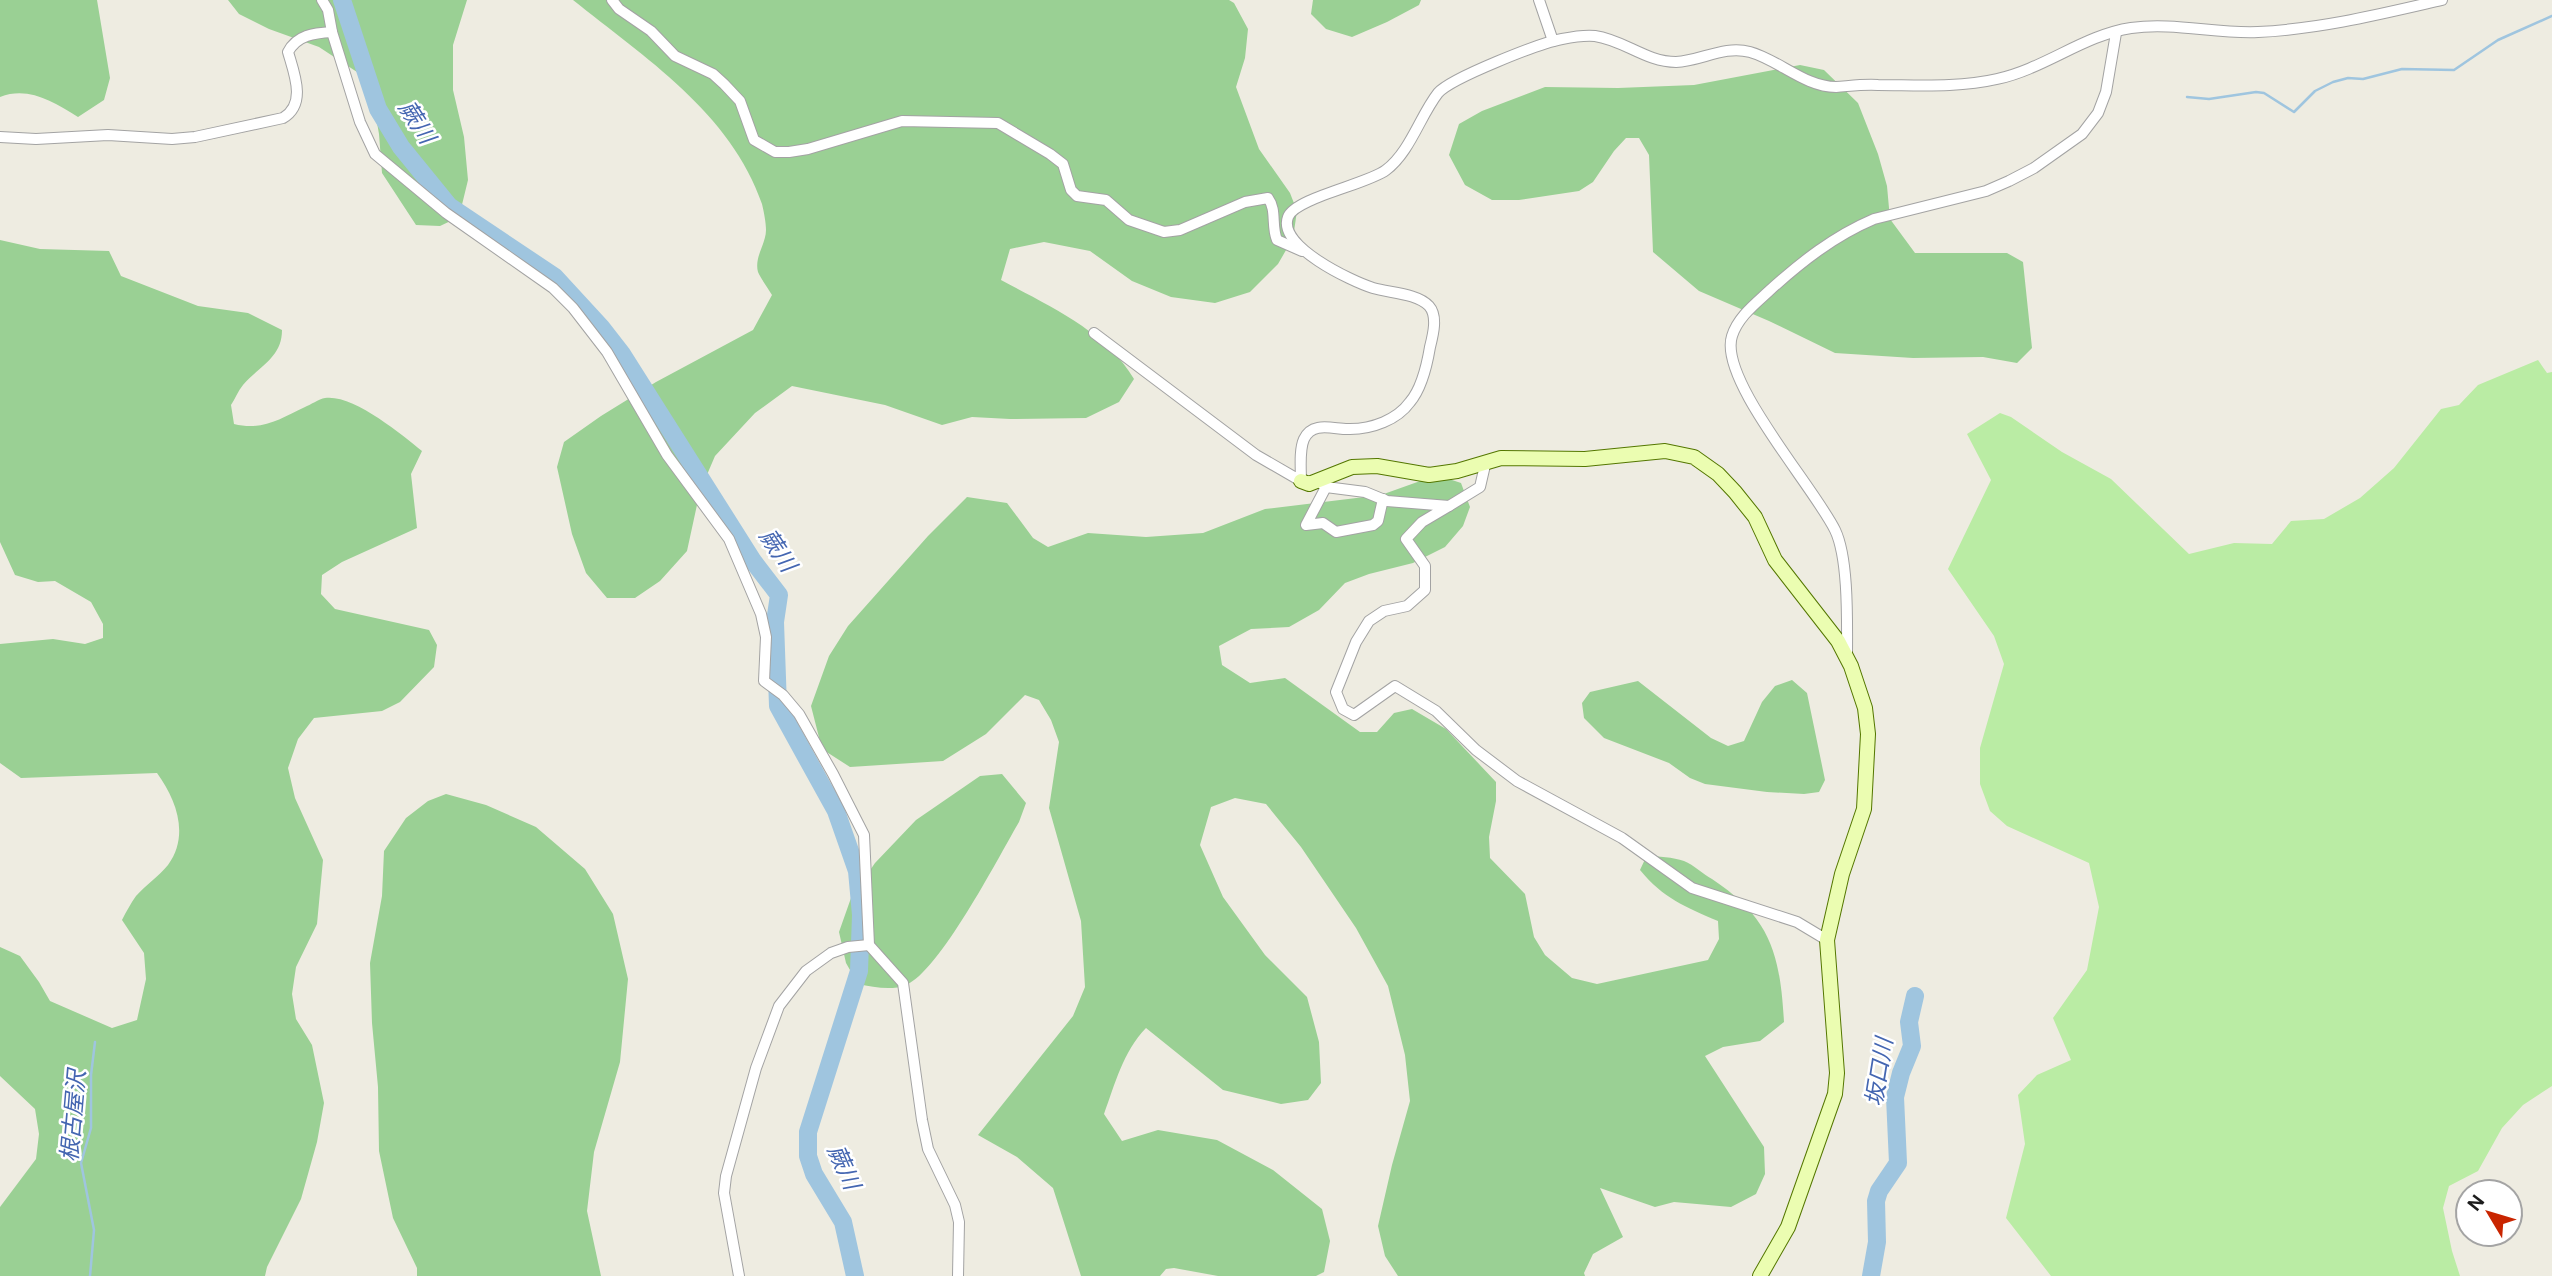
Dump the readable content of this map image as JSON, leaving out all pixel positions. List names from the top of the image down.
{
  "water": ["蕨川", "坂口川", "根古屋沢"],
  "north": "top left"
}
